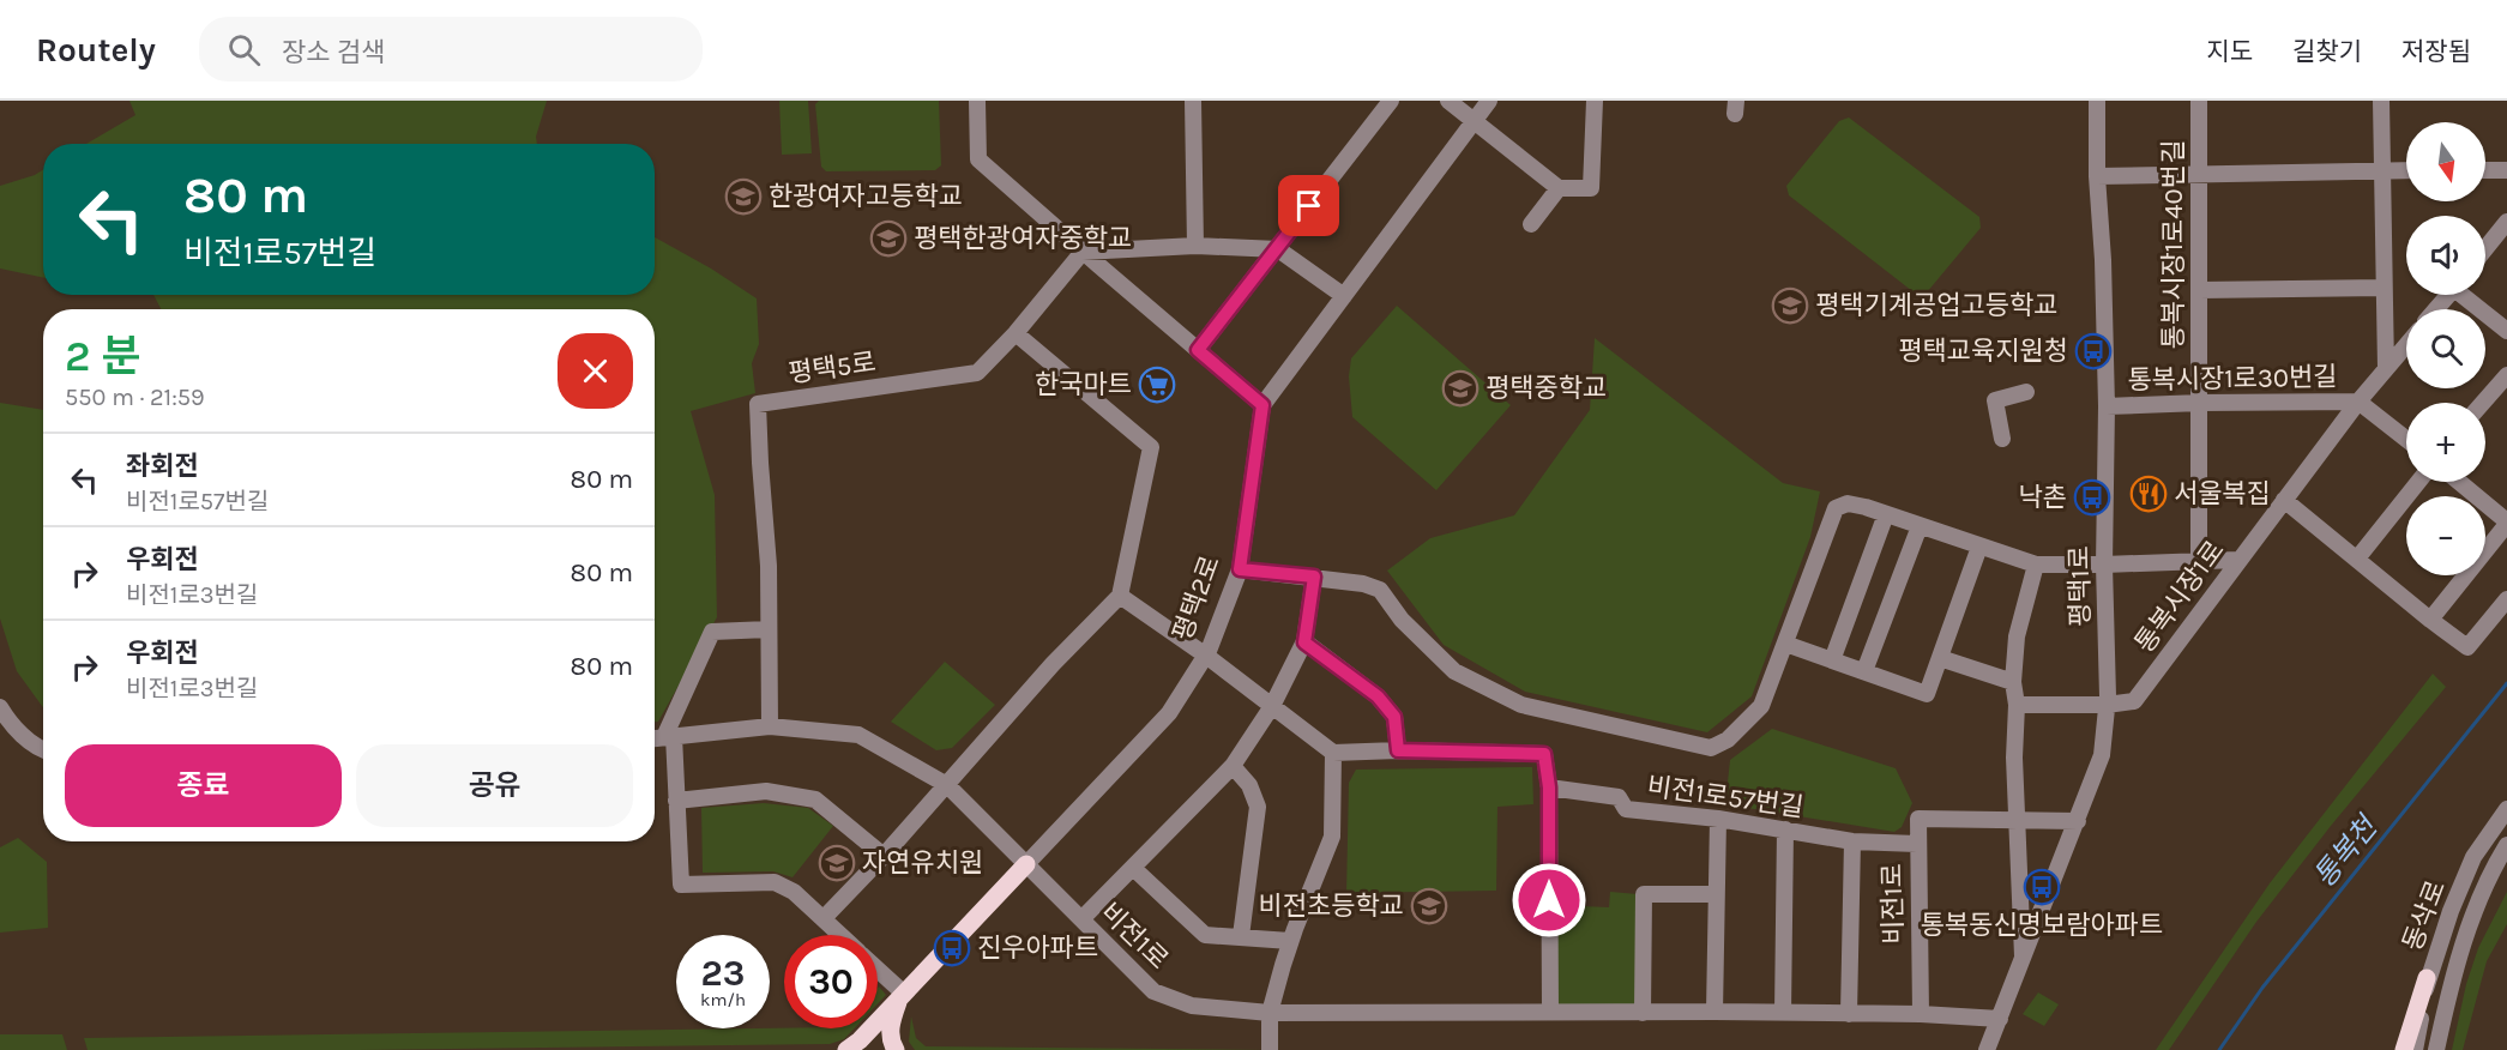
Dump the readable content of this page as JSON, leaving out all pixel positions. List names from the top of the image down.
{
  "streets": {
    "main road": ["평택2로"],
    "street": [
      "통복시장1로40번길",
      "평택5로",
      "통복시장1로30번길",
      "평택1로",
      "통복시장1로",
      "비전1로57번길",
      "비전1로",
      "동삭로"
    ]
  },
  "crossings": [
    ["통복시장1로40번길", "통복시장1로30번길"],
    ["통복시장1로30번길", "평택1로"],
    ["통복시장1로30번길", "통복시장1로"],
    ["평택1로", "통복시장1로"],
    ["평택2로", "비전1로"],
    ["비전1로57번길", "비전1로"]
  ],
  "water": ["통복천"],
  "places": {
    "school or university": [
      "한광여자고등학교",
      "평택한광여자중학교",
      "평택기계공업고등학교",
      "평택중학교",
      "자연유치원",
      "비전초등학교"
    ],
    "bus stop": [
      "평택교육지원청",
      "낙촌",
      "통복동신명보람아파트",
      "진우아파트"
    ],
    "supermarket": ["한국마트"],
    "restaurant": ["서울복집"]
  },
  "north": "bottom",
  "page": {
    "header": "Routely",
    "search": "장소 검색",
    "nav": ["지도", "길찾기", "저장됨"],
    "map_buttons": ["+", "−"],
    "turn": ["80 m", "비전1로57번길"],
    "heading": ["2 분", "550 m · 21:59"],
    "list": [
      {
        "name": "좌회전",
        "note": "비전1로57번길",
        "value": "80 m"
      },
      {
        "name": "우회전",
        "note": "비전1로3번길",
        "value": "80 m"
      },
      {
        "name": "우회전",
        "note": "비전1로3번길",
        "value": "80 m"
      }
    ],
    "buttons": ["종료", "공유"],
    "speed": "23 km/h",
    "limit": "30"
  }
}
